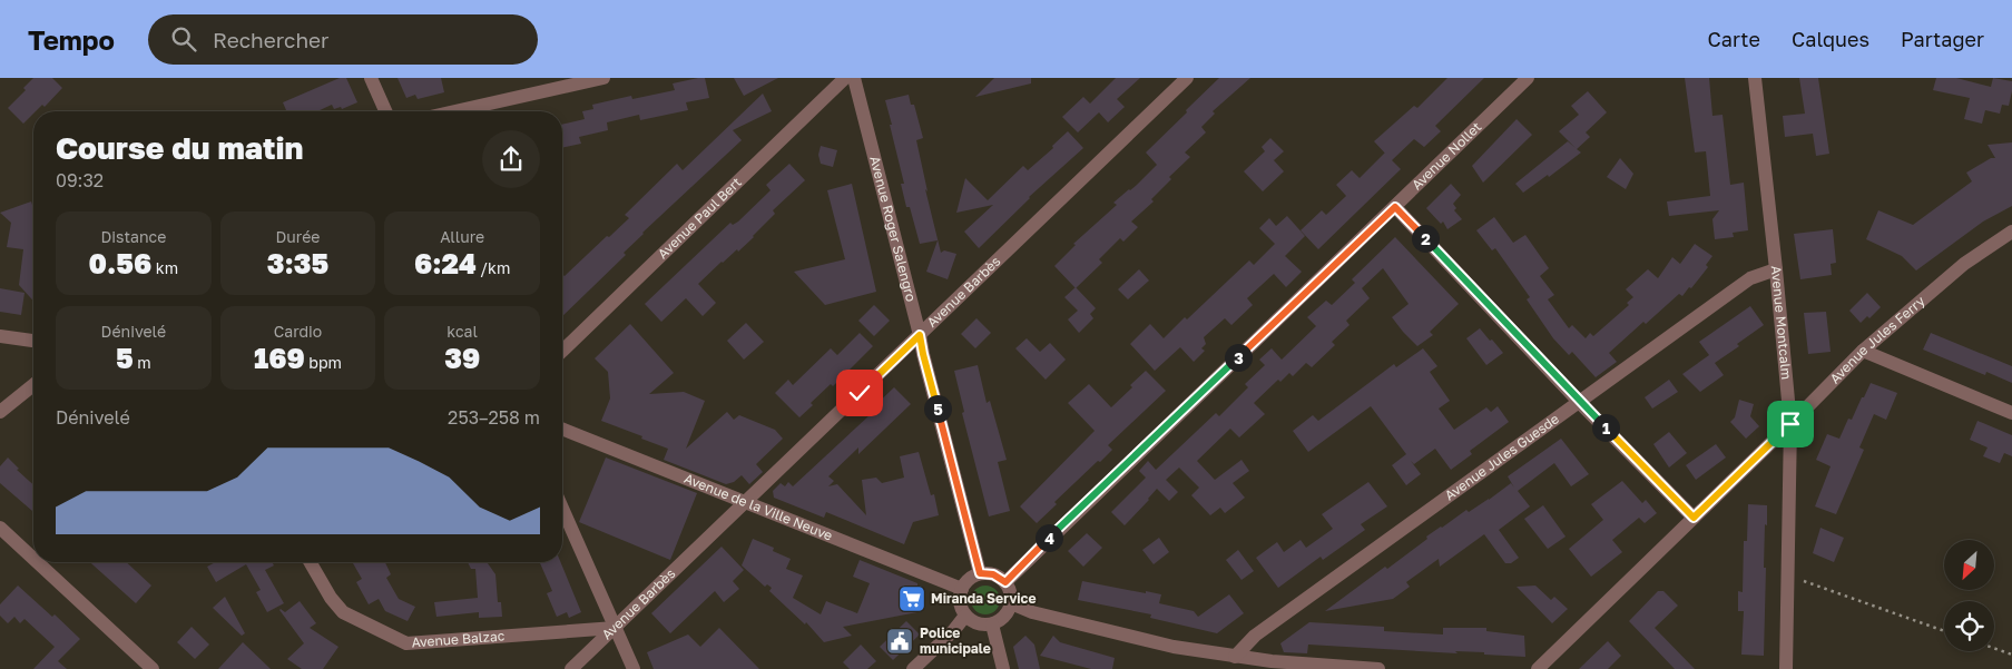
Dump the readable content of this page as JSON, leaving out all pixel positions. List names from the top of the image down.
{
  "streets": {
    "street": [
      "Avenue Nollet",
      "Avenue Paul Bert",
      "Avenue Roger Salengro",
      "Avenue Barbès",
      "Avenue Montcalm",
      "Avenue Jules Ferry",
      "Avenue Jules Guesde",
      "Avenue de la Ville Neuve",
      "Avenue Balzac"
    ]
  },
  "crossings": [
    ["Avenue Nollet", "Avenue Roger Salengro"],
    ["Avenue Nollet", "Avenue de la Ville Neuve"],
    ["Avenue Roger Salengro", "Avenue Barbès"],
    ["Avenue Roger Salengro", "Avenue de la Ville Neuve"],
    ["Avenue Barbès", "Avenue de la Ville Neuve"],
    ["Avenue Barbès", "Avenue Balzac"],
    ["Avenue Montcalm", "Avenue Jules Ferry"],
    ["Avenue Montcalm", "Avenue Jules Guesde"]
  ],
  "places": {
    "supermarket": ["Miranda Service"],
    "public building": ["Police municipale"]
  },
  "north": "bottom left",
  "page": {
    "header": "Tempo",
    "search": "Rechercher",
    "nav": ["Carte", "Calques", "Partager"],
    "heading": ["Course du matin", "09:32"],
    "stats": [
      ["Distance", "0.56 km"],
      ["Durée", "3:35"],
      ["Allure", "6:24 /km"],
      ["Dénivelé", "5 m"],
      ["Cardio", "169 bpm"],
      ["kcal", "39"]
    ],
    "pins": [
      "2",
      "3",
      "5",
      "1",
      "4"
    ],
    "chart": ["Dénivelé", "253–258 m"]
  }
}
